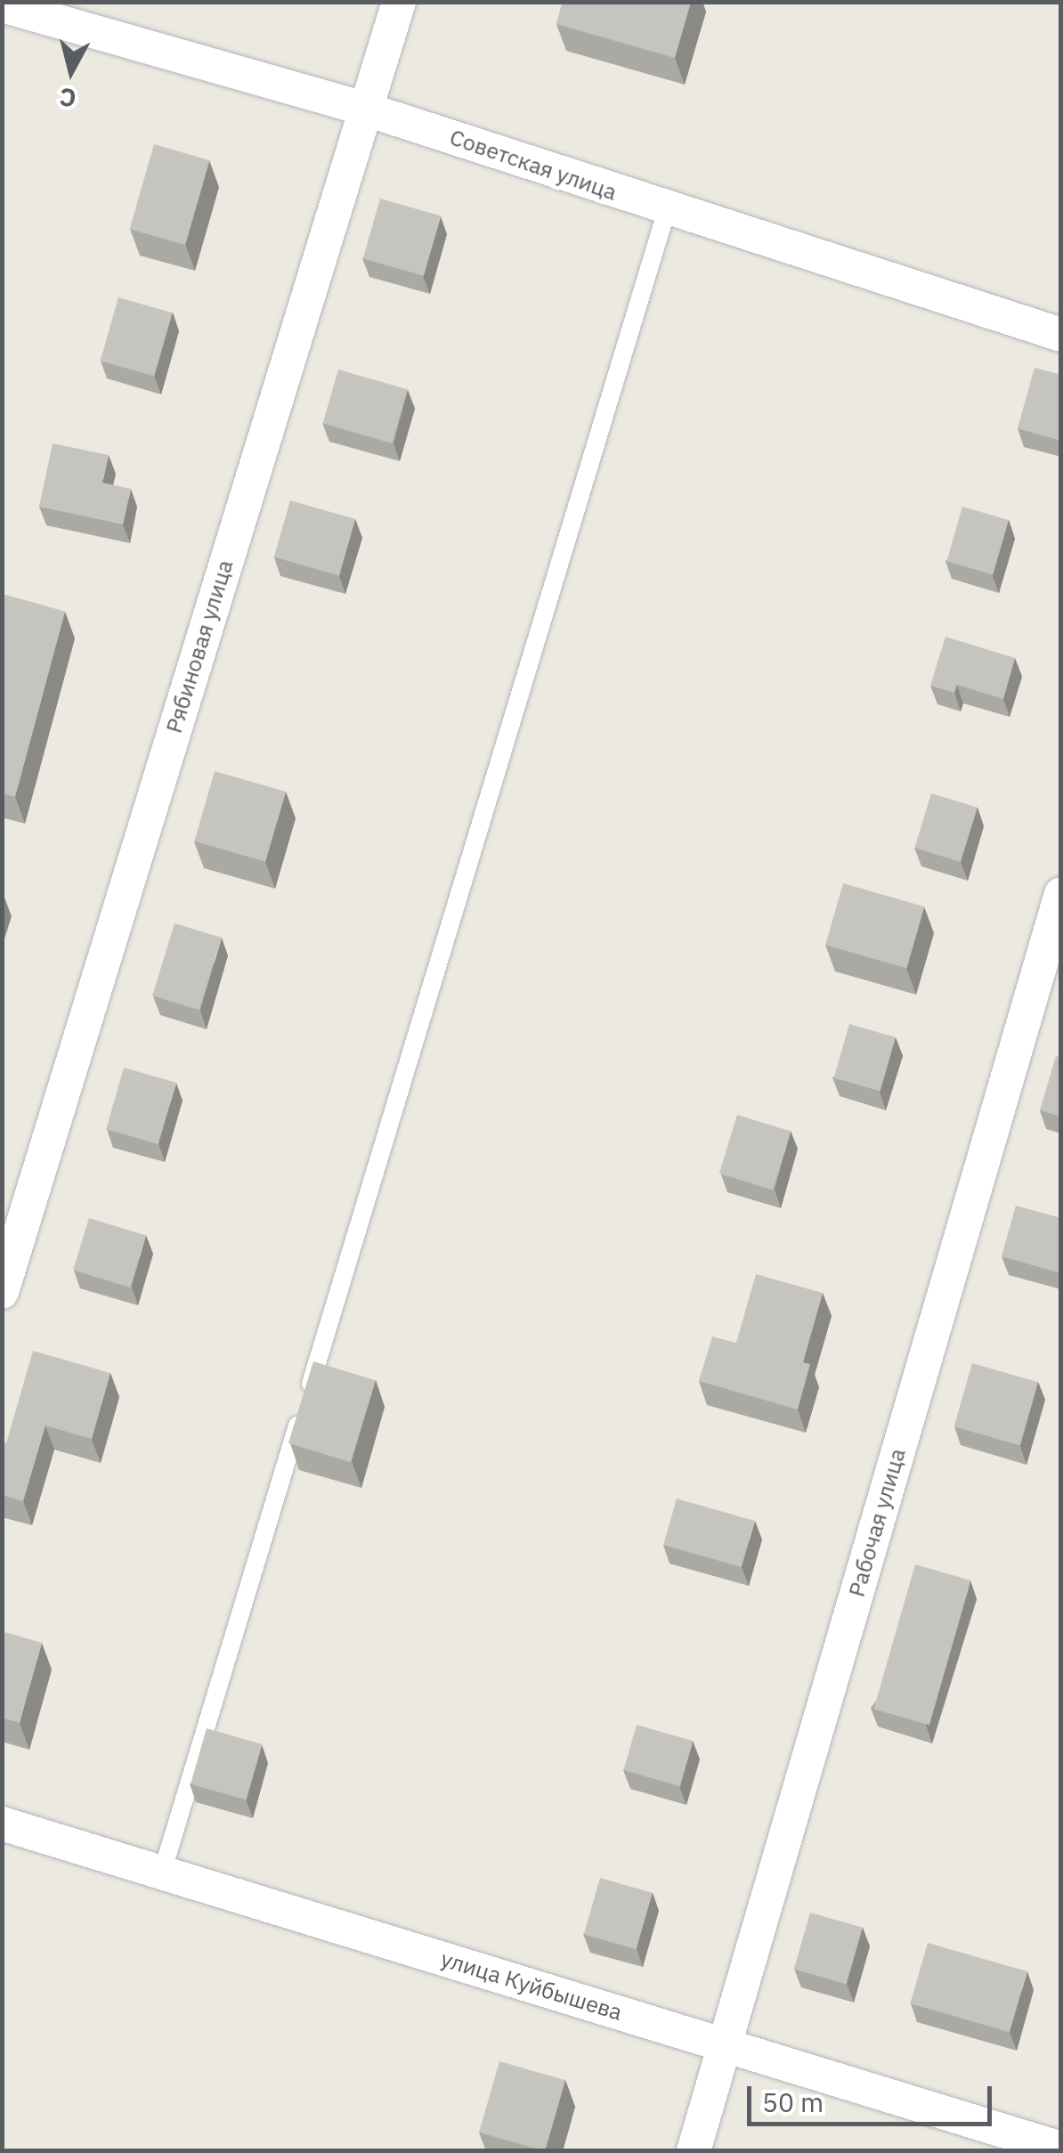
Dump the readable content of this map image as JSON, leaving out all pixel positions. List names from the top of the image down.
{
  "streets": {
    "street": [
      "Советская улица",
      "Рябиновая улица",
      "Рабочая улица",
      "улица Куйбышева"
    ]
  },
  "crossings": [
    ["Советская улица", "Рябиновая улица"],
    ["Рабочая улица", "улица Куйбышева"]
  ],
  "scale_bar": "50 m",
  "north": "bottom"
}
